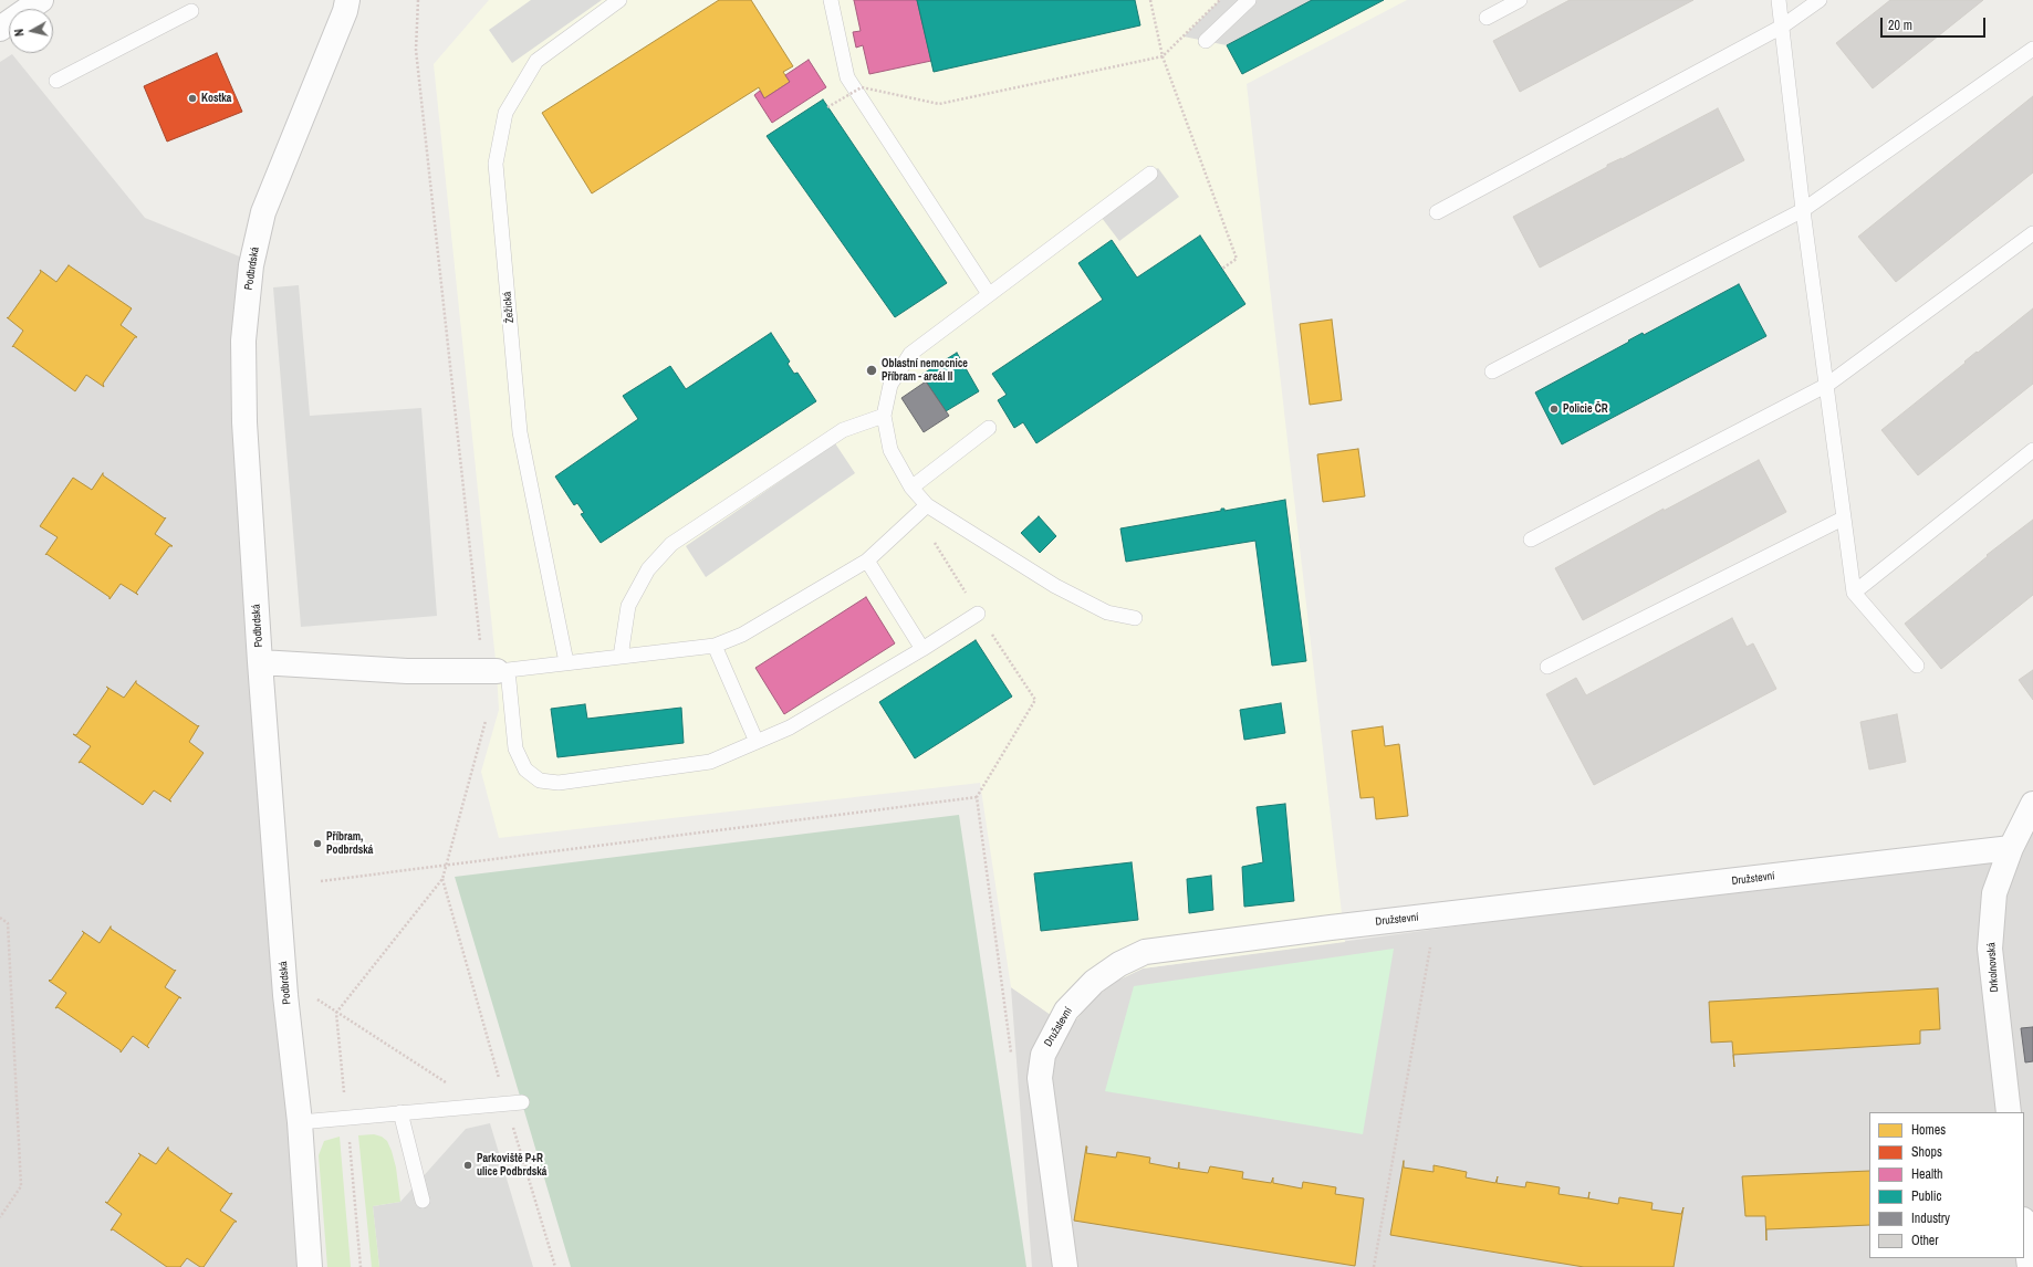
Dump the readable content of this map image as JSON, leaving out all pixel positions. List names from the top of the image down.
{
  "streets": {
    "street": ["Podbrdská", "Družstevní", "Drkolnovská"],
    "lane": ["Žežická"]
  },
  "crossings": [
    ["Družstevní", "Drkolnovská"]
  ],
  "places": [
    "Kostka",
    "Oblastní nemocnice Příbram - areál II",
    "Policie ČR",
    "Příbram, Podbrdská",
    "Parkoviště P+R ulice Podbrdská"
  ],
  "legend": [
    "Homes",
    "Shops",
    "Health",
    "Public",
    "Industry",
    "Other"
  ],
  "scale_bar": "20 m",
  "north": "left"
}
